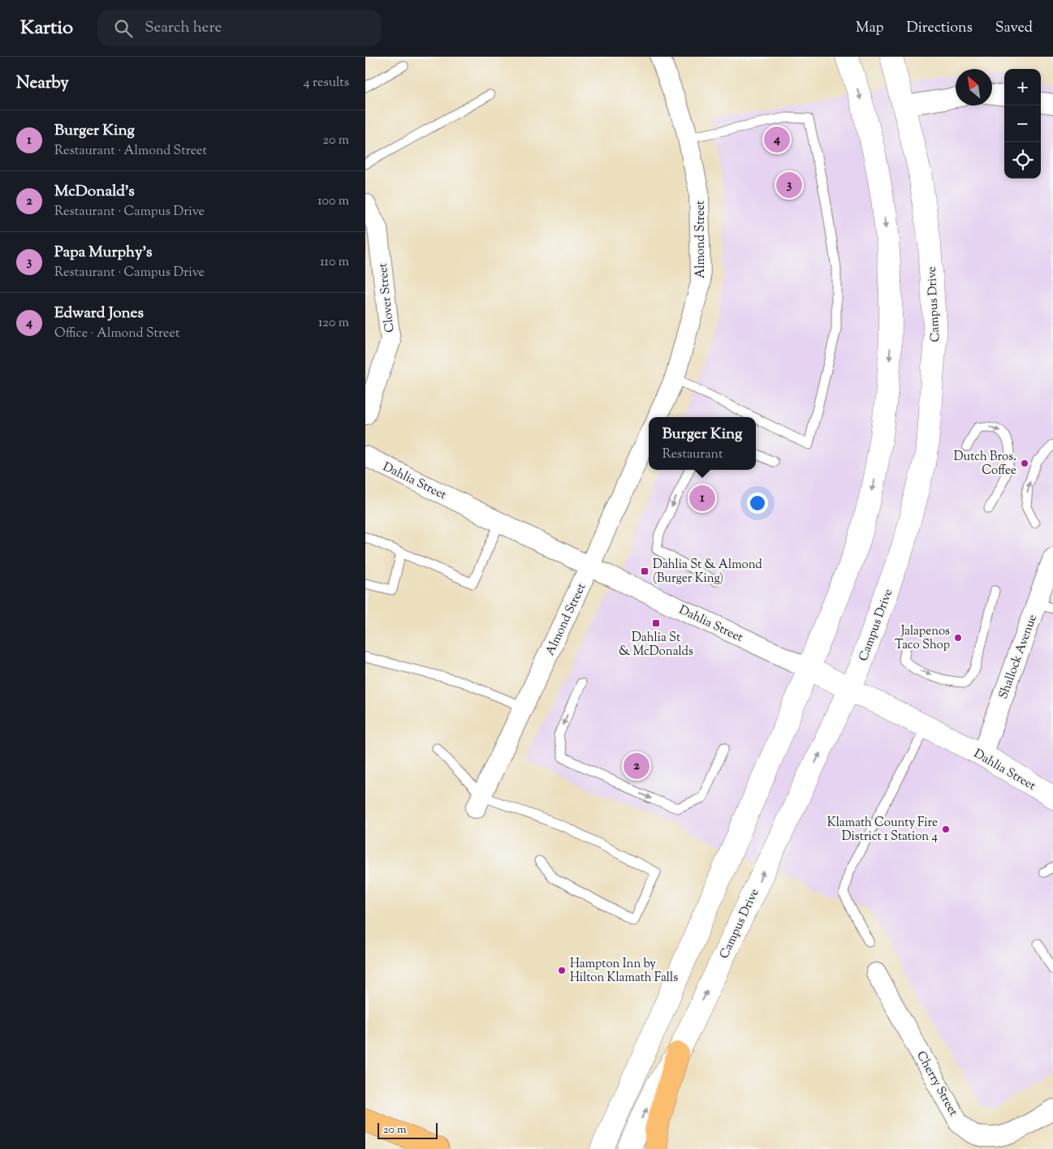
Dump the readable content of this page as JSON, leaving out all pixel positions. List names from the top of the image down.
{
  "streets": {
    "street": [
      "Almond Street",
      "Clover Street",
      "Campus Drive",
      "Dahlia Street",
      "Shallock Avenue",
      "Cherry Street"
    ]
  },
  "crossings": [
    ["Almond Street", "Dahlia Street"],
    ["Campus Drive", "Dahlia Street"],
    ["Dahlia Street", "Shallock Avenue"]
  ],
  "places": {
    "other": [
      "Dutch Bros. Coffee",
      "Jalapenos Taco Shop",
      "Klamath County Fire District 1 Station 4",
      "Hampton Inn by Hilton Klamath Falls"
    ],
    "transit": ["Dahlia St & Almond (Burger King)", "Dahlia St & McDonalds"]
  },
  "scale_bar": "20 m",
  "north": "top left",
  "page": {
    "header": "Kartio",
    "search": "Search here",
    "nav": ["Map", "Directions", "Saved"],
    "heading": ["Nearby", "4 results"],
    "map_buttons": ["+", "−"],
    "list": [
      {
        "mark": "1",
        "name": "Burger King",
        "note": "Restaurant · Almond Street",
        "value": "20 m"
      },
      {
        "mark": "2",
        "name": "McDonald's",
        "note": "Restaurant · Campus Drive",
        "value": "100 m"
      },
      {
        "mark": "3",
        "name": "Papa Murphy's",
        "note": "Restaurant · Campus Drive",
        "value": "110 m"
      },
      {
        "mark": "4",
        "name": "Edward Jones",
        "note": "Office · Almond Street",
        "value": "120 m"
      }
    ],
    "pins": [
      "4",
      "3",
      "1",
      "2"
    ],
    "popup": ["Burger King", "Restaurant"],
    "scale": "20 m"
  }
}
